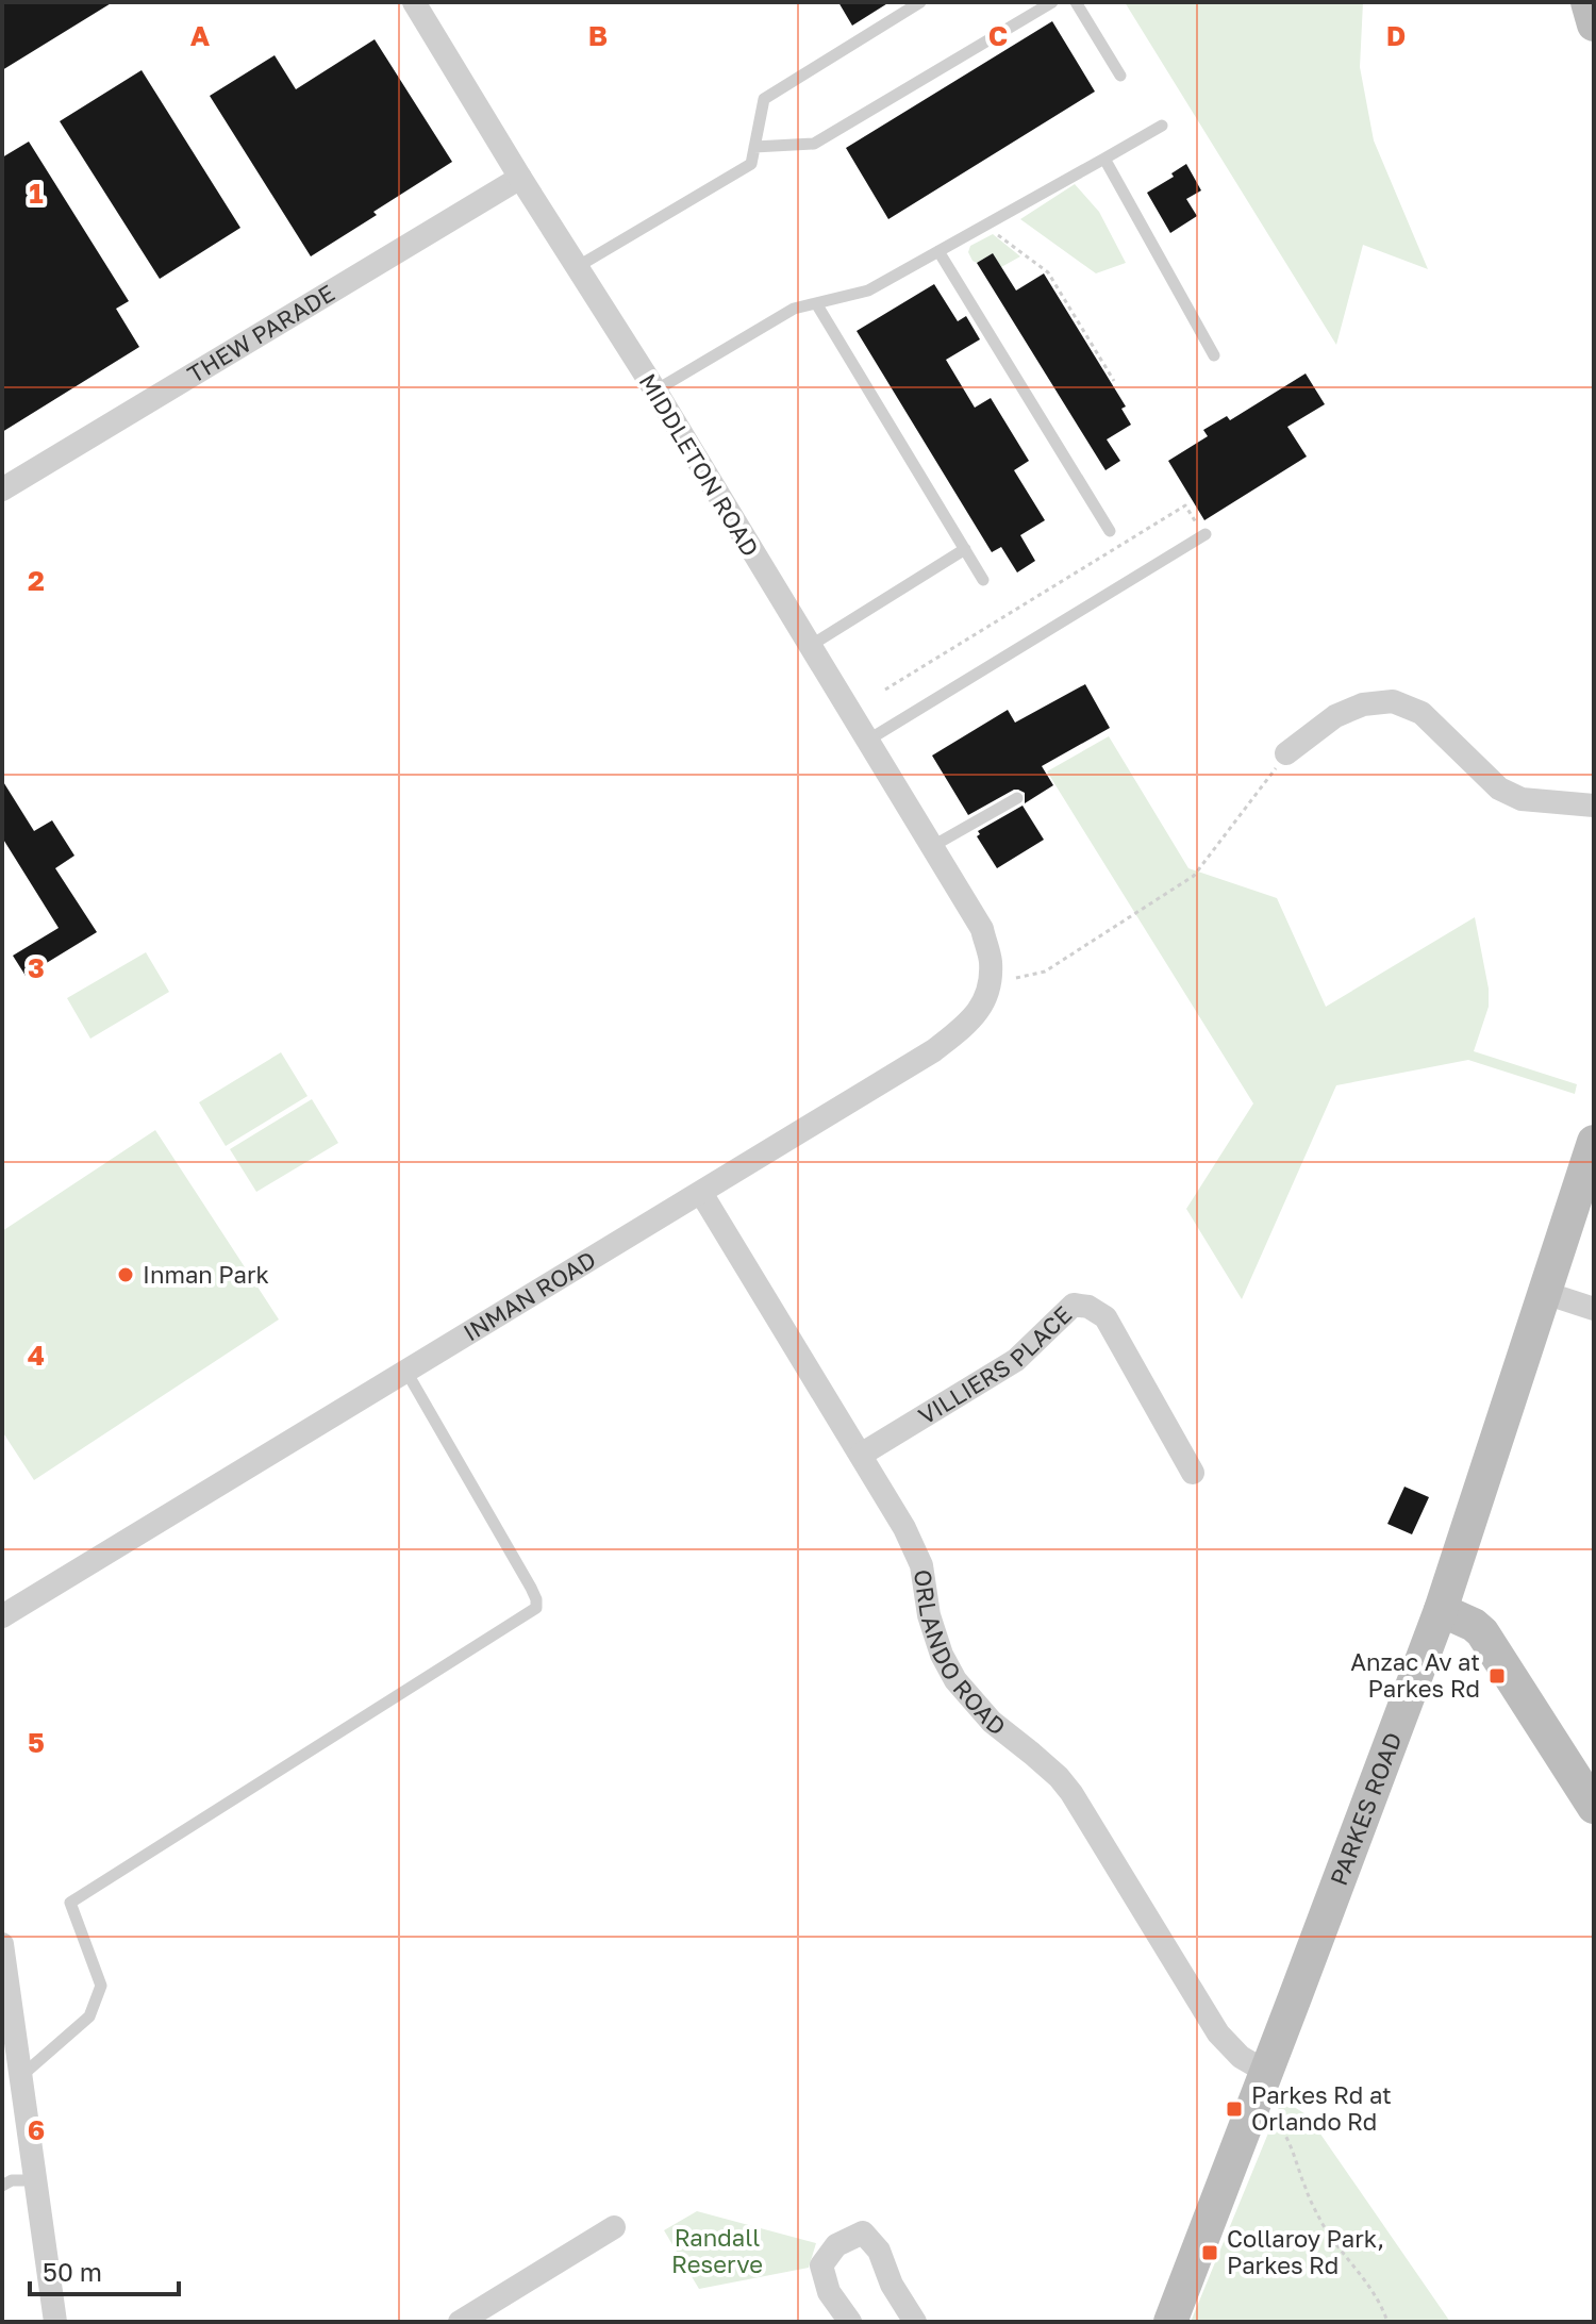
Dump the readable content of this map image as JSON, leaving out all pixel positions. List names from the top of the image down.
{
  "streets": {
    "street": [
      "THEW PARADE",
      "MIDDLETON ROAD",
      "INMAN ROAD",
      "VILLIERS PLACE",
      "ORLANDO ROAD",
      "PARKES ROAD"
    ]
  },
  "crossings": [
    ["THEW PARADE", "MIDDLETON ROAD"],
    ["MIDDLETON ROAD", "INMAN ROAD"],
    ["INMAN ROAD", "ORLANDO ROAD"],
    ["VILLIERS PLACE", "ORLANDO ROAD"],
    ["ORLANDO ROAD", "PARKES ROAD"]
  ],
  "parks": ["Randall Reserve"],
  "places": {
    "other": ["Inman Park"],
    "transit": ["Anzac Av at Parkes Rd", "Parkes Rd at Orlando Rd", "Collaroy Park, Parkes Rd"]
  },
  "scale_bar": "50 m",
  "grid": {
    "columns": [
      "A",
      "B",
      "C",
      "D"
    ],
    "rows": [
      "1",
      "2",
      "3",
      "4",
      "5",
      "6"
    ]
  }
}
